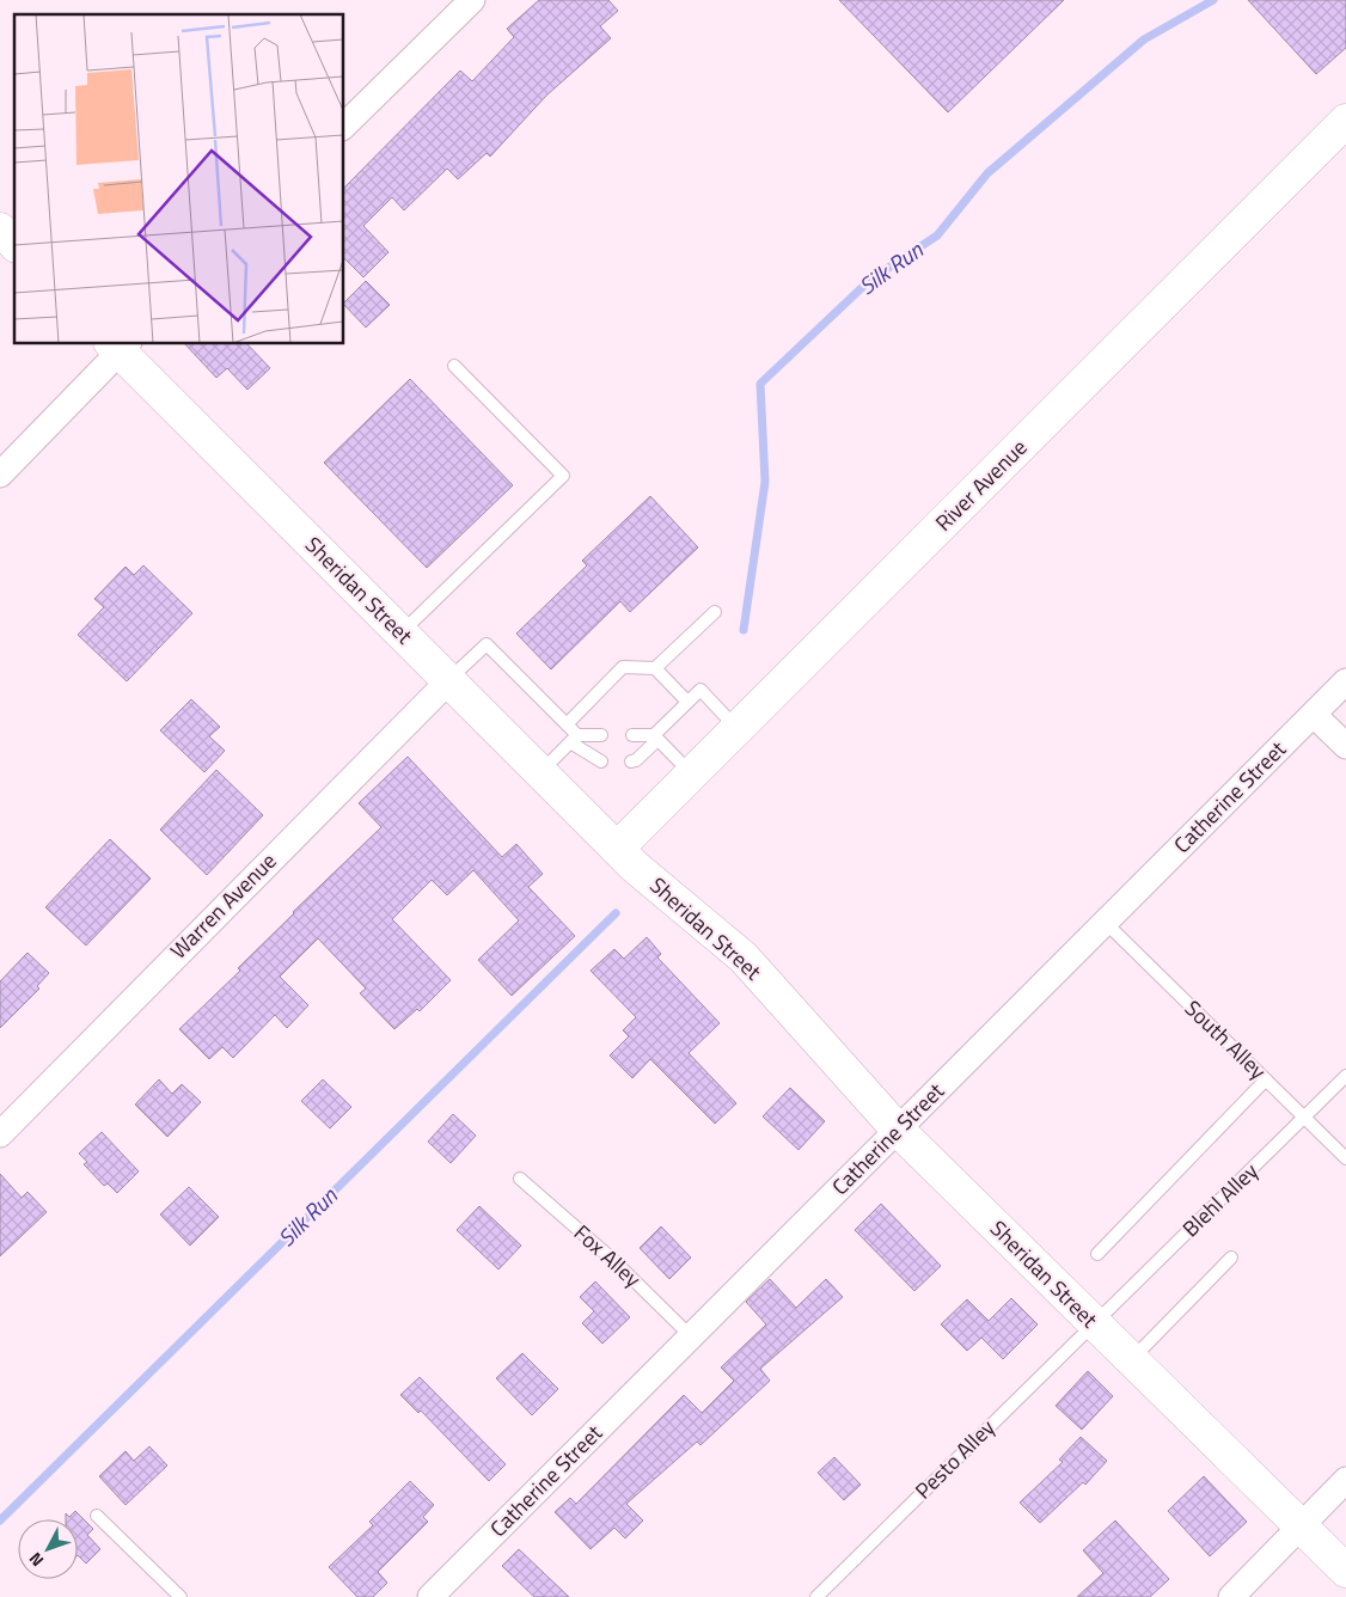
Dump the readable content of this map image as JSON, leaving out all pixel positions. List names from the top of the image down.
{
  "streets": {
    "street": [
      "River Avenue",
      "Sheridan Street",
      "Catherine Street",
      "Warren Avenue"
    ],
    "lane": [
      "South Alley",
      "Blehl Alley",
      "Fox Alley",
      "Pesto Alley"
    ]
  },
  "crossings": [
    ["River Avenue", "Sheridan Street"],
    ["Sheridan Street", "Catherine Street"],
    ["Sheridan Street", "Warren Avenue"],
    ["Sheridan Street", "Blehl Alley"],
    ["Sheridan Street", "Pesto Alley"],
    ["Catherine Street", "South Alley"],
    ["Catherine Street", "Fox Alley"],
    ["South Alley", "Blehl Alley"],
    ["Blehl Alley", "Pesto Alley"]
  ],
  "water": ["Silk Run"],
  "north": "bottom left"
}
